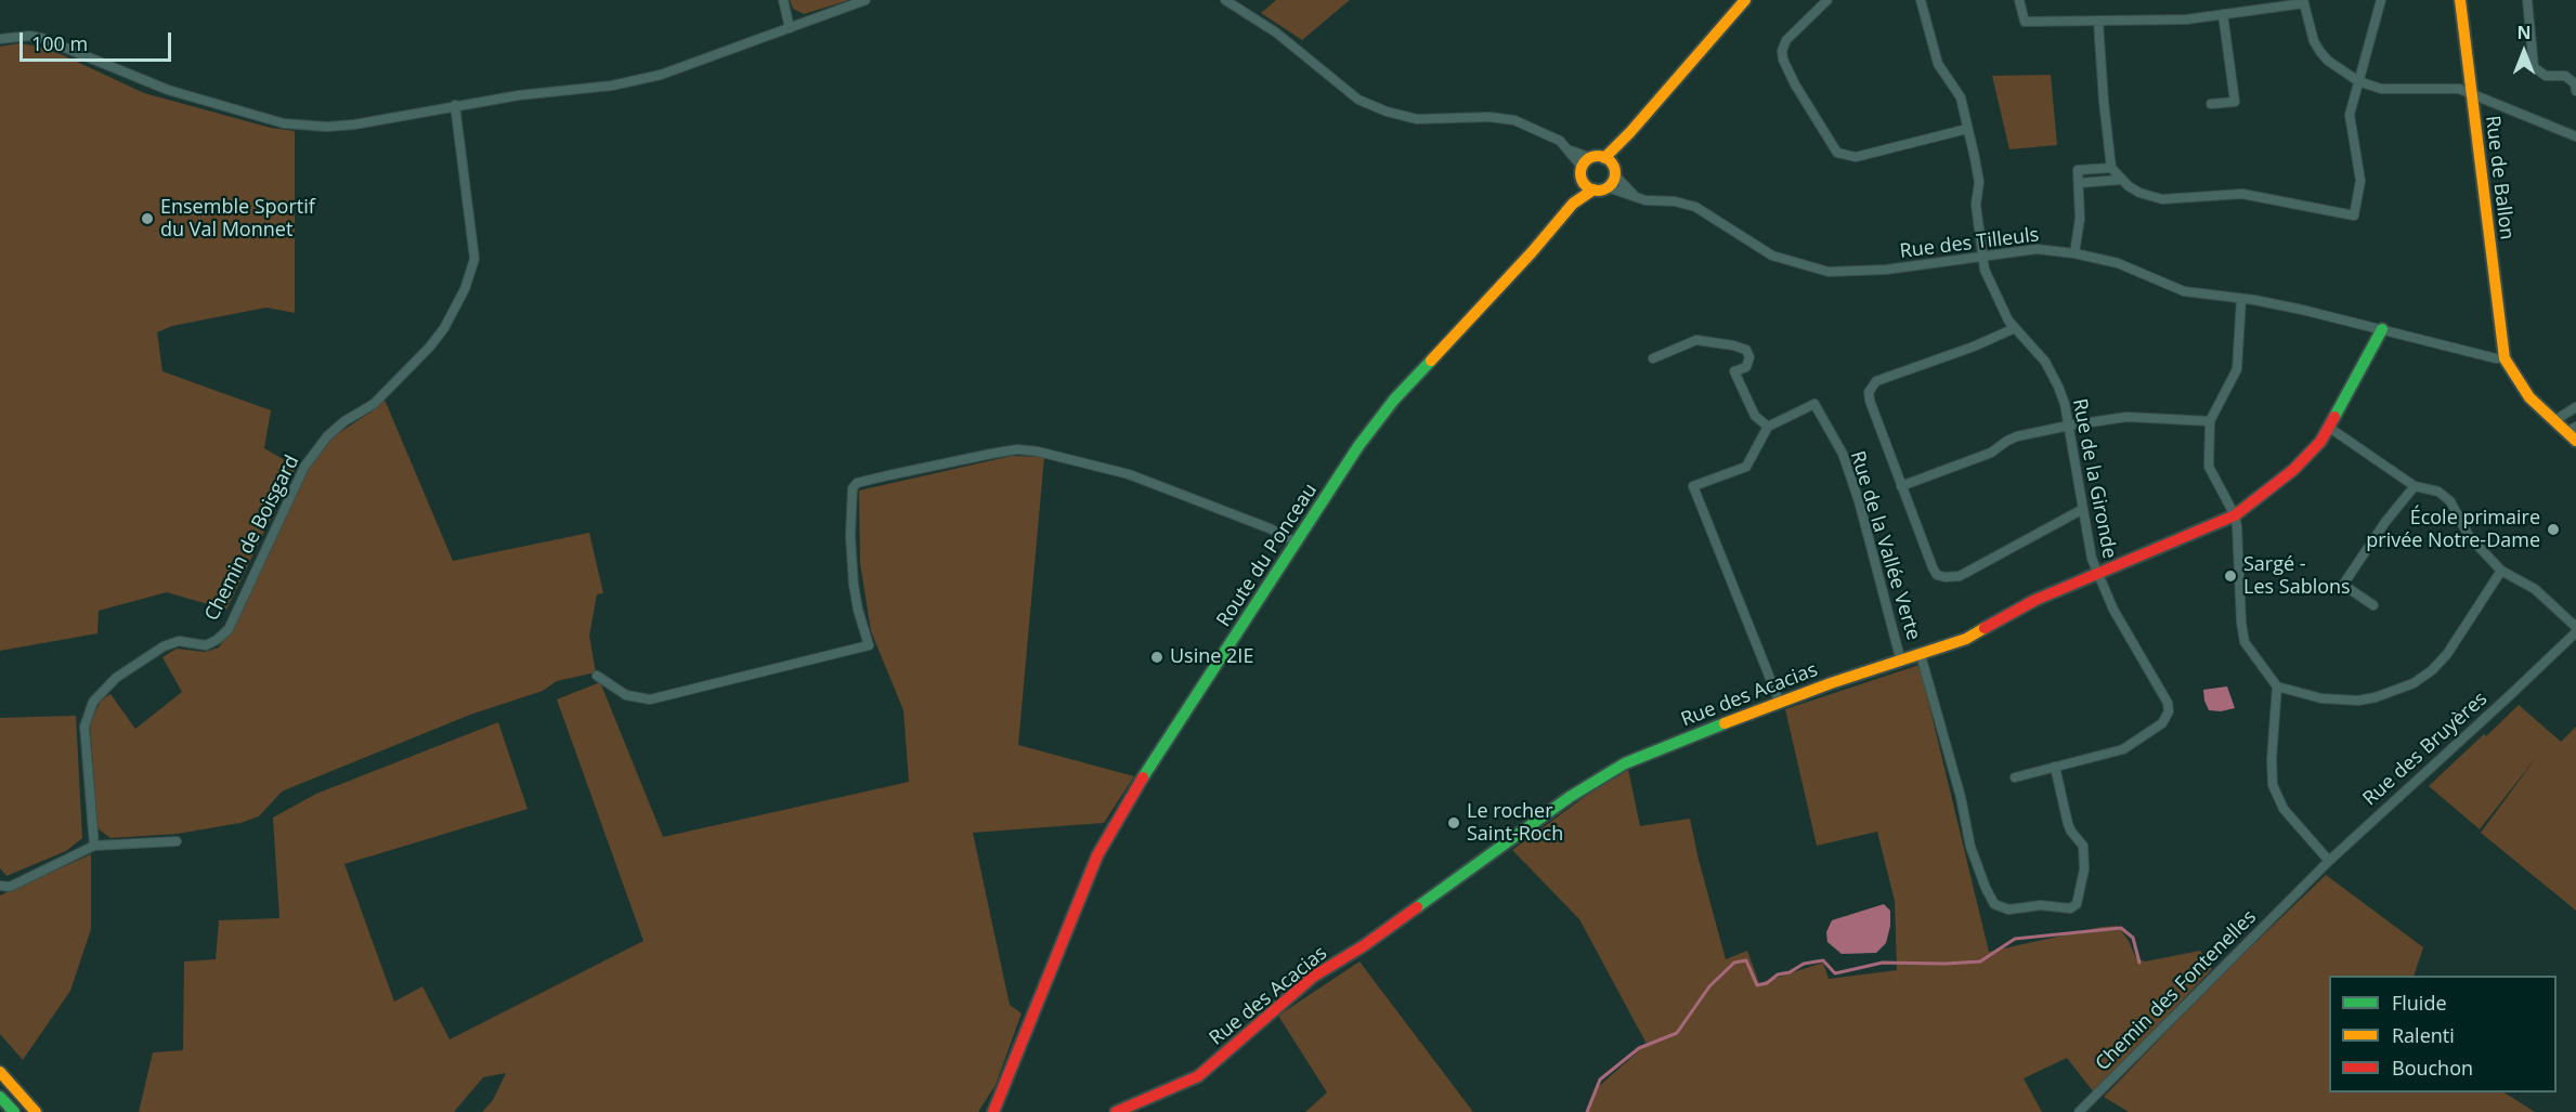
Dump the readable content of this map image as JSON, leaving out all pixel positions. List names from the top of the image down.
{
  "streets": {
    "main road": ["Rue de Ballon", "Route du Ponceau", "Rue des Acacias"],
    "street": [
      "Rue des Tilleuls",
      "Rue de la Gironde",
      "Chemin de Boisgard",
      "Rue de la Vallée Verte",
      "Rue des Bruyères",
      "Chemin des Fontenelles"
    ]
  },
  "crossings": [
    ["Rue de Ballon", "Rue des Tilleuls"],
    ["Rue des Tilleuls", "Rue de la Gironde"],
    ["Rue des Tilleuls", "Route du Ponceau"],
    ["Rue des Tilleuls", "Rue des Acacias"],
    ["Rue de la Gironde", "Rue des Acacias"],
    ["Rue de la Vallée Verte", "Rue des Acacias"],
    ["Rue des Bruyères", "Chemin des Fontenelles"]
  ],
  "places": [
    "Ensemble Sportif du Val Monnet",
    "École primaire privée Notre-Dame",
    "Sargé - Les Sablons",
    "Usine 2IE",
    "Le rocher Saint-Roch"
  ],
  "legend": ["Fluide", "Ralenti", "Bouchon"],
  "scale_bar": "100 m",
  "north": "top"
}
